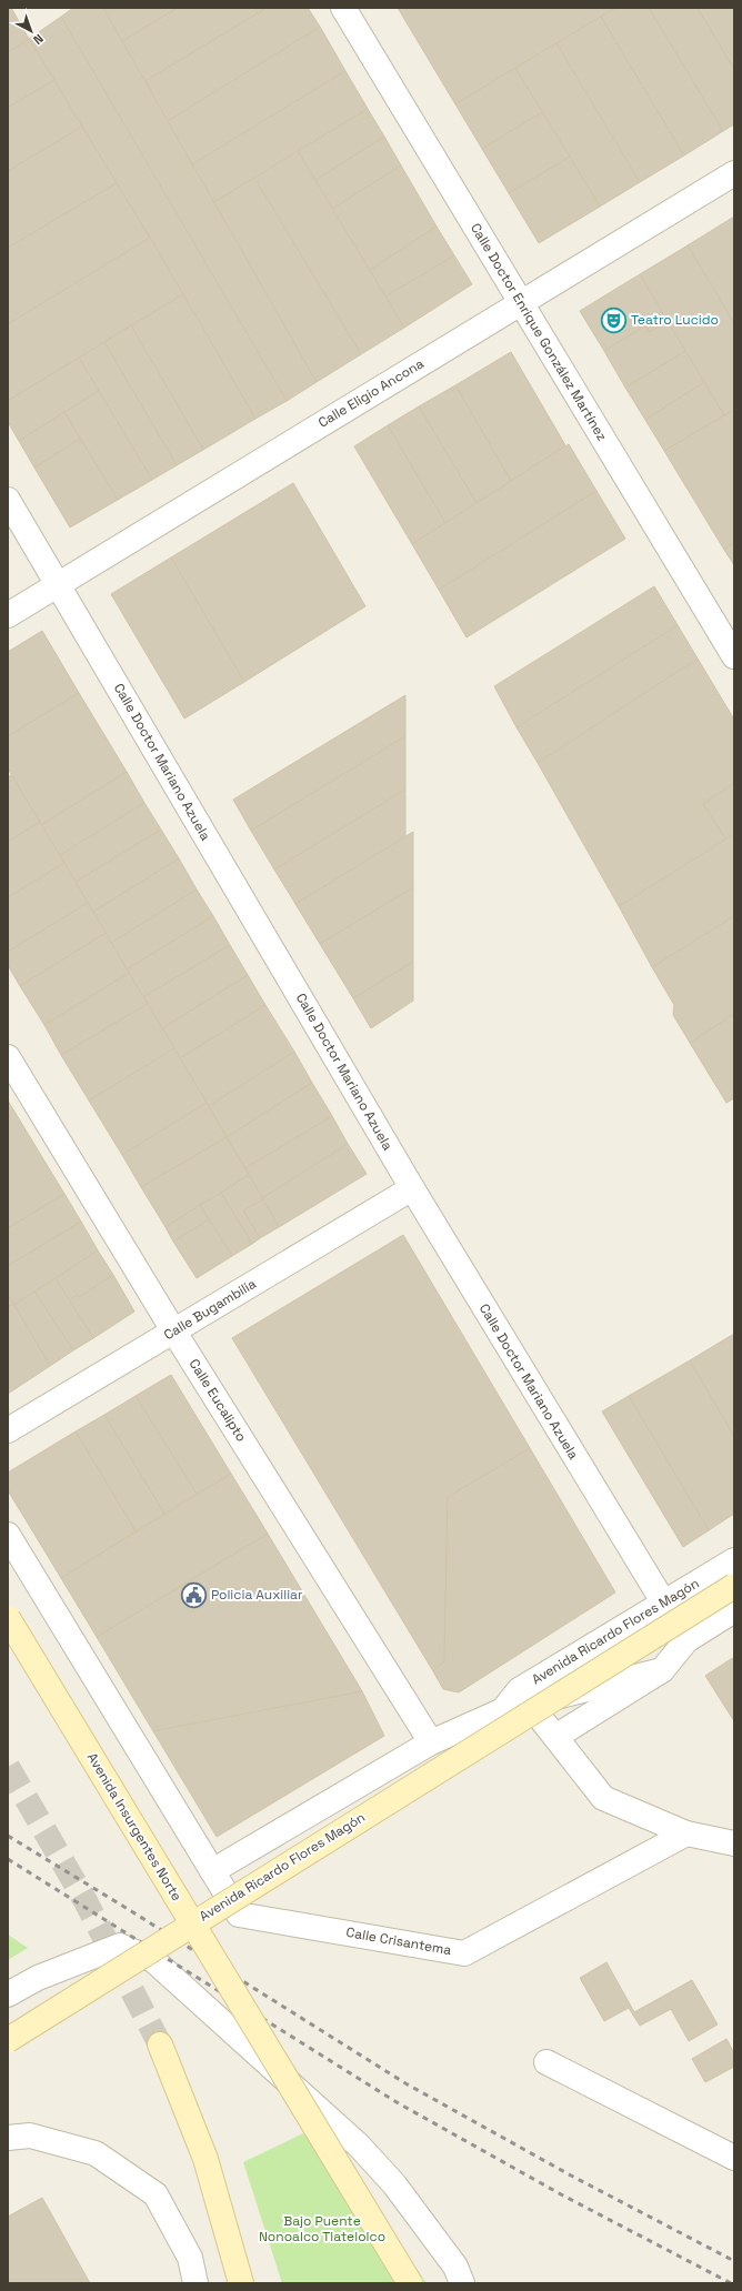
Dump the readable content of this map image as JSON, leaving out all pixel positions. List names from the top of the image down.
{
  "streets": {
    "main road": ["Avenida Ricardo Flores Magón", "Avenida Insurgentes Norte"],
    "street": [
      "Calle Doctor Enrique González Martínez",
      "Calle Eligio Ancona",
      "Calle Doctor Mariano Azuela",
      "Calle Bugambilia",
      "Calle Eucalipto",
      "Calle Crisantema"
    ]
  },
  "crossings": [
    ["Calle Doctor Enrique González Martínez", "Calle Eligio Ancona"],
    ["Calle Eligio Ancona", "Calle Doctor Mariano Azuela"],
    ["Calle Doctor Mariano Azuela", "Calle Bugambilia"],
    ["Calle Doctor Mariano Azuela", "Avenida Ricardo Flores Magón"],
    ["Calle Bugambilia", "Calle Eucalipto"],
    ["Calle Eucalipto", "Avenida Ricardo Flores Magón"],
    ["Avenida Ricardo Flores Magón", "Calle Crisantema"]
  ],
  "parks": ["Bajo Puente Nonoalco Tlatelolco"],
  "places": {
    "theatre": ["Teatro Lucido"],
    "public building": ["Policia Auxiliar"]
  },
  "north": "bottom right"
}
